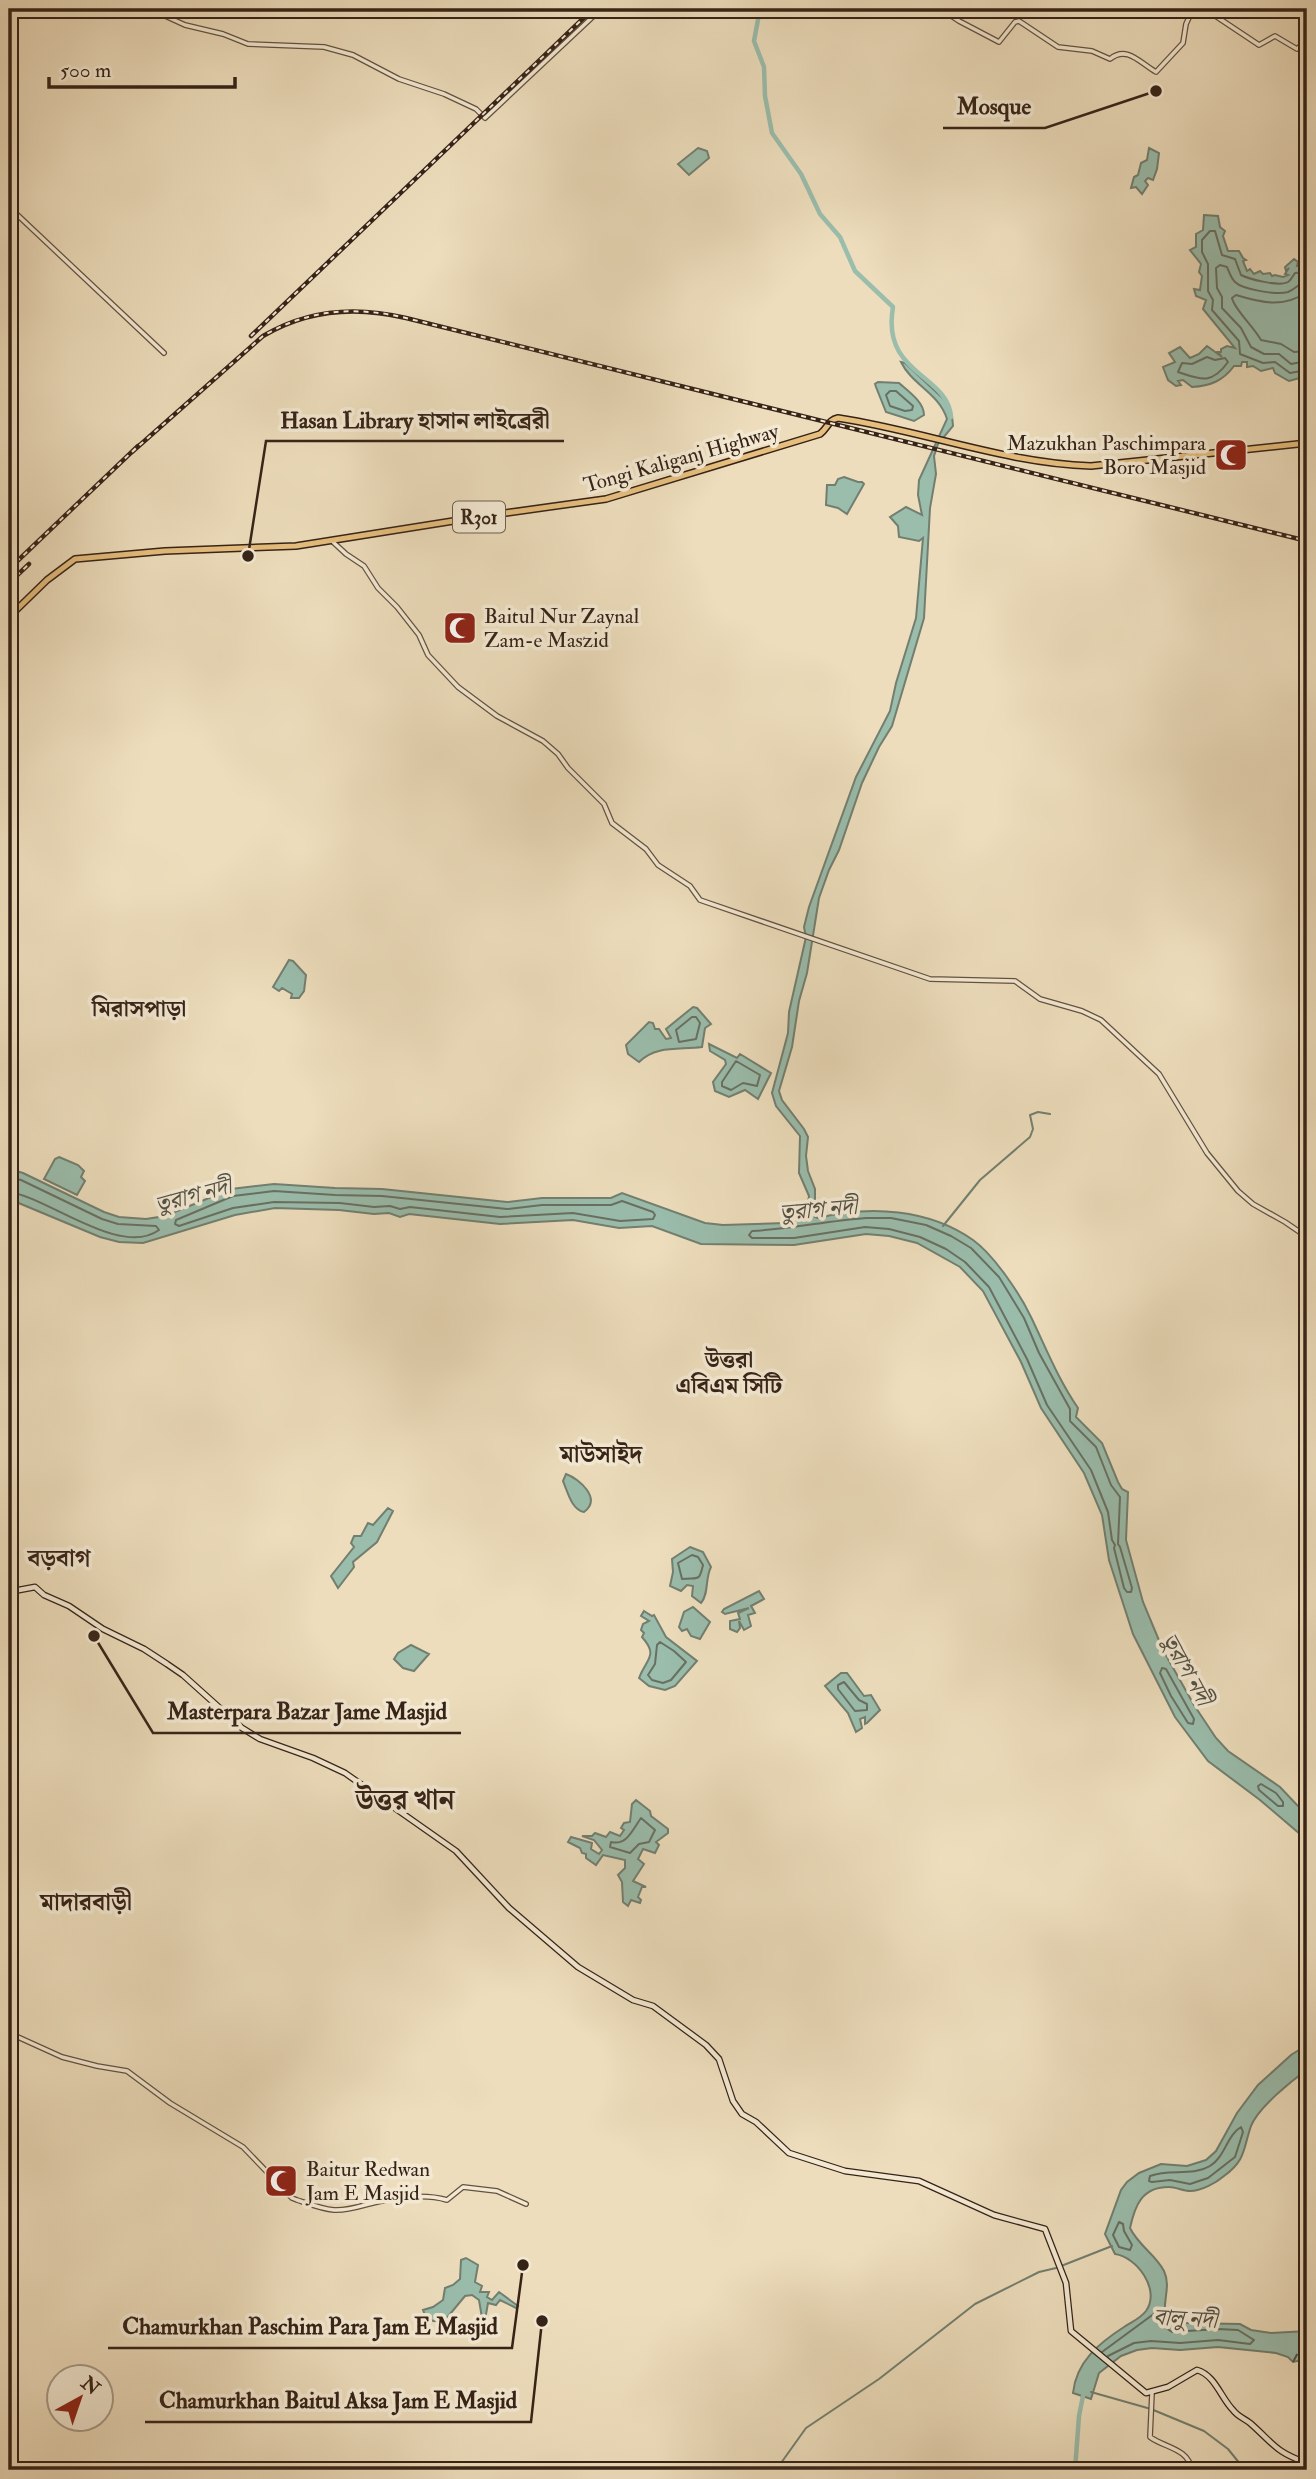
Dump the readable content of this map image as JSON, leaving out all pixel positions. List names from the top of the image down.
{
  "streets": {
    "main road": ["Tongi Kaliganj Highway", "R301"]
  },
  "crossings": [
    ["Tongi Kaliganj Highway", "R301"]
  ],
  "districts": [
    "মিরাসপাড়া",
    "উত্তরা এবিএম সিটি",
    "মাউসাইদ",
    "বড়বাগ",
    "উত্তর খান",
    "মাদারবাড়ী"
  ],
  "water": ["তুরাগ নদী", "বালু নদী"],
  "places": {
    "other": [
      "Mosque",
      "Hasan Library হাসান লাইব্রেরী",
      "Masterpara Bazar Jame Masjid",
      "Chamurkhan Paschim Para Jam E Masjid",
      "Chamurkhan Baitul Aksa Jam E Masjid"
    ],
    "mosque": ["Mazukhan Paschimpara Boro Masjid", "Baitul Nur Zaynal Zam-e Maszid", "Baitur Redwan Jam E Masjid"]
  },
  "scale_bar": "500 m",
  "north": "top right"
}
